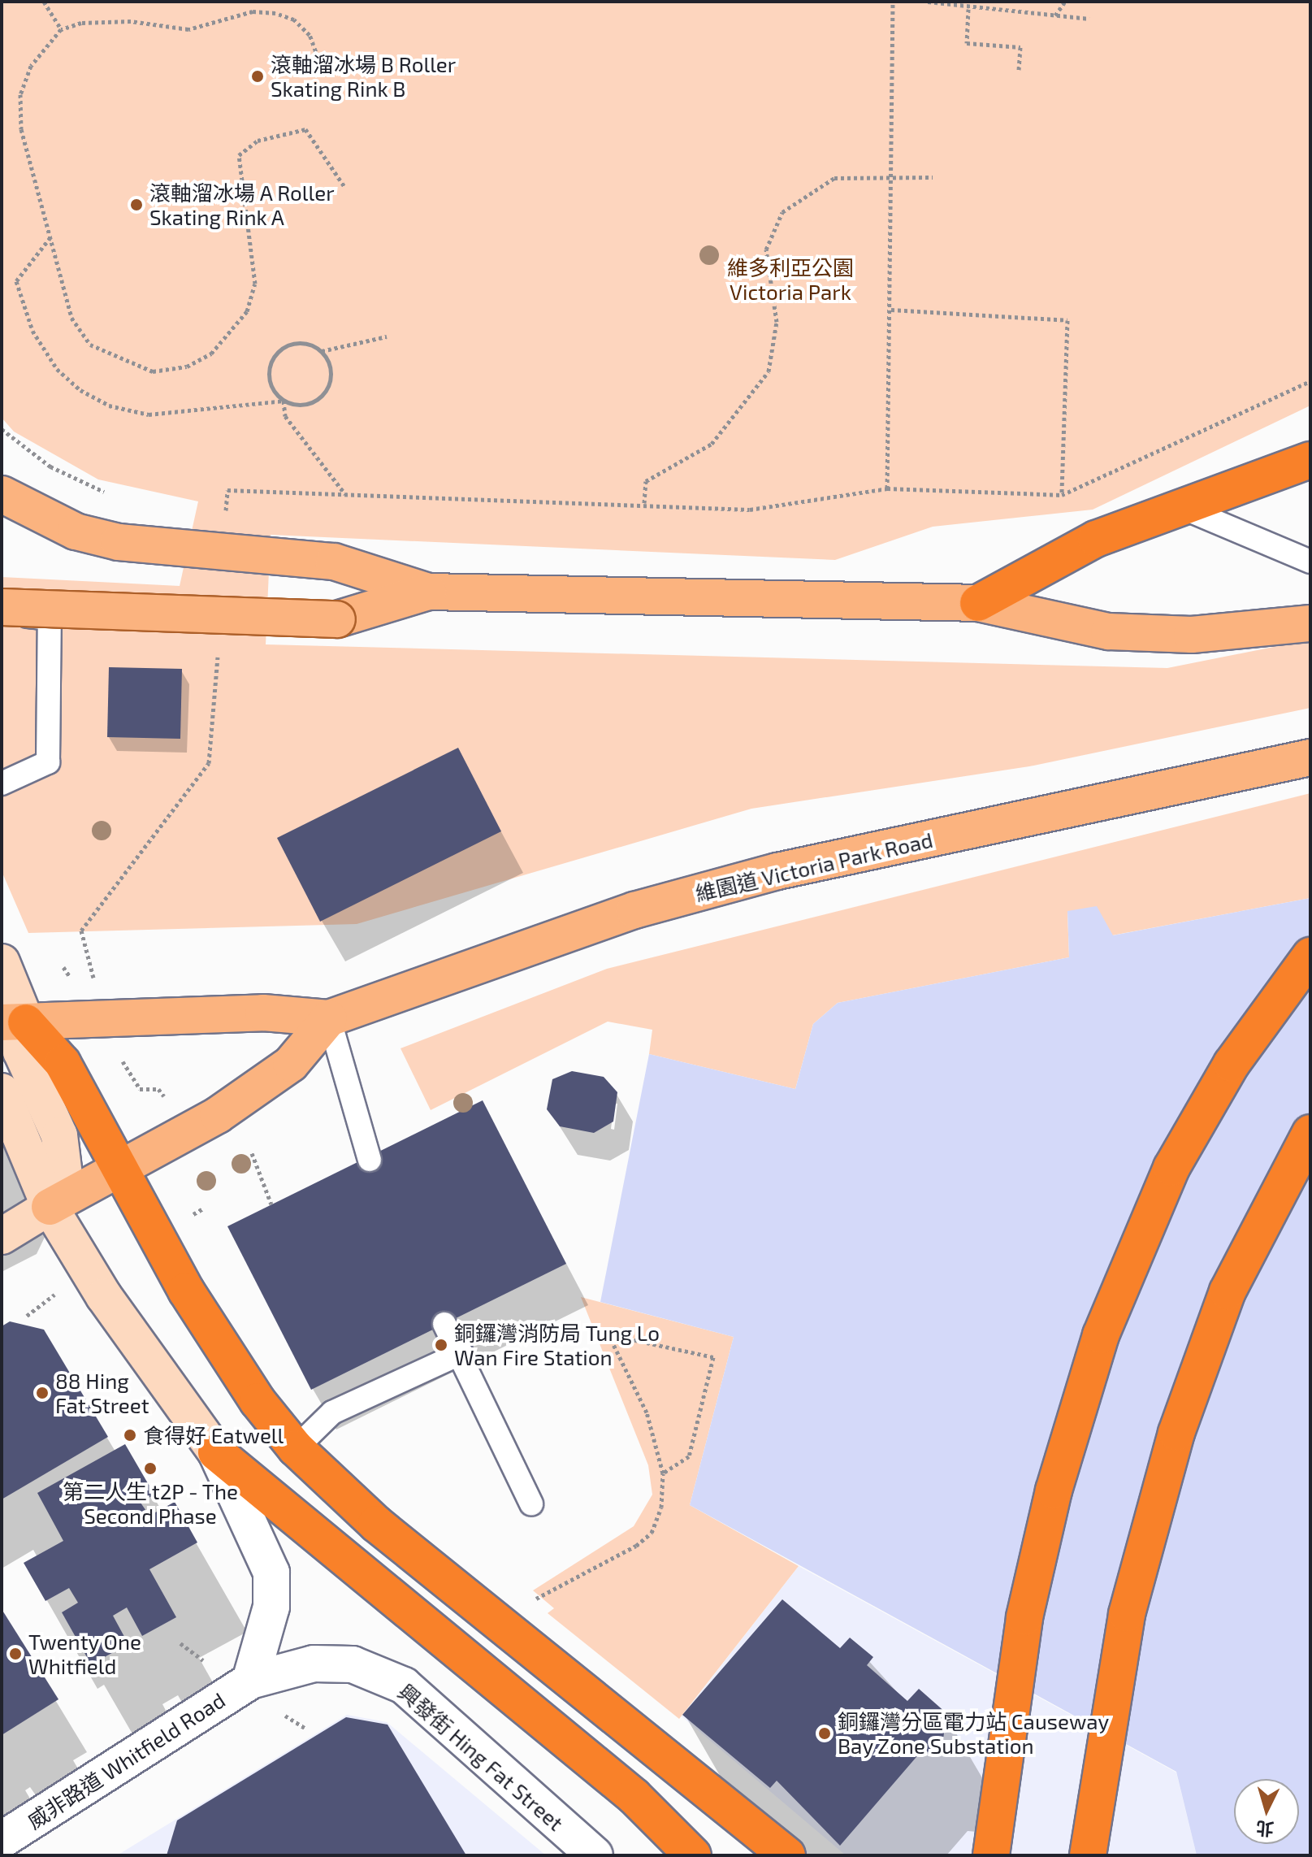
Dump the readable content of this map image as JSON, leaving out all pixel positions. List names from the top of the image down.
{
  "streets": {
    "main road": ["維園道 Victoria Park Road"],
    "street": ["興發街 Hing Fat Street", "威非路道 Whitfield Road"]
  },
  "crossings": [
    ["興發街 Hing Fat Street", "威非路道 Whitfield Road"]
  ],
  "parks": ["維多利亞公園 Victoria Park"],
  "places": [
    "滾軸溜冰場 B Roller Skating Rink B",
    "滾軸溜冰場 A Roller Skating Rink A",
    "銅鑼灣消防局 Tung Lo Wan Fire Station",
    "88 Hing Fat Street",
    "食得好 Eatwell",
    "第二人生 t2P - The Second Phase",
    "Twenty One Whitfield",
    "銅鑼灣分區電力站 Causeway Bay Zone Substation"
  ],
  "north": "bottom"
}
